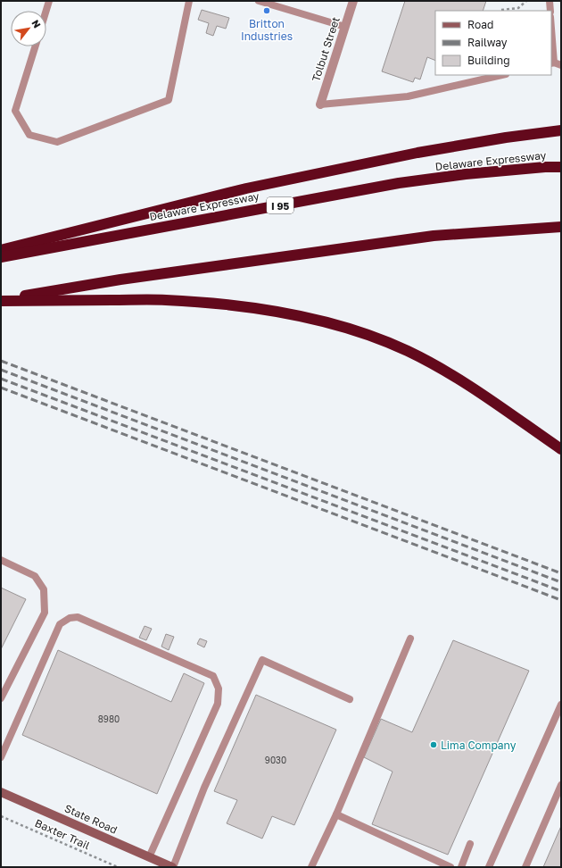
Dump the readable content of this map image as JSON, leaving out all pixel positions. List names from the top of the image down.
{
  "streets": {
    "highway": ["Delaware Expressway", "I 95"],
    "main road": ["State Road"],
    "street": ["Tolbut Street"],
    "path": ["Baxter Trail"]
  },
  "places": ["Britton Industries", "Lima Company"],
  "house_numbers": ["8980", "9030"],
  "legend": ["Road", "Railway", "Building"],
  "north": "top right"
}
